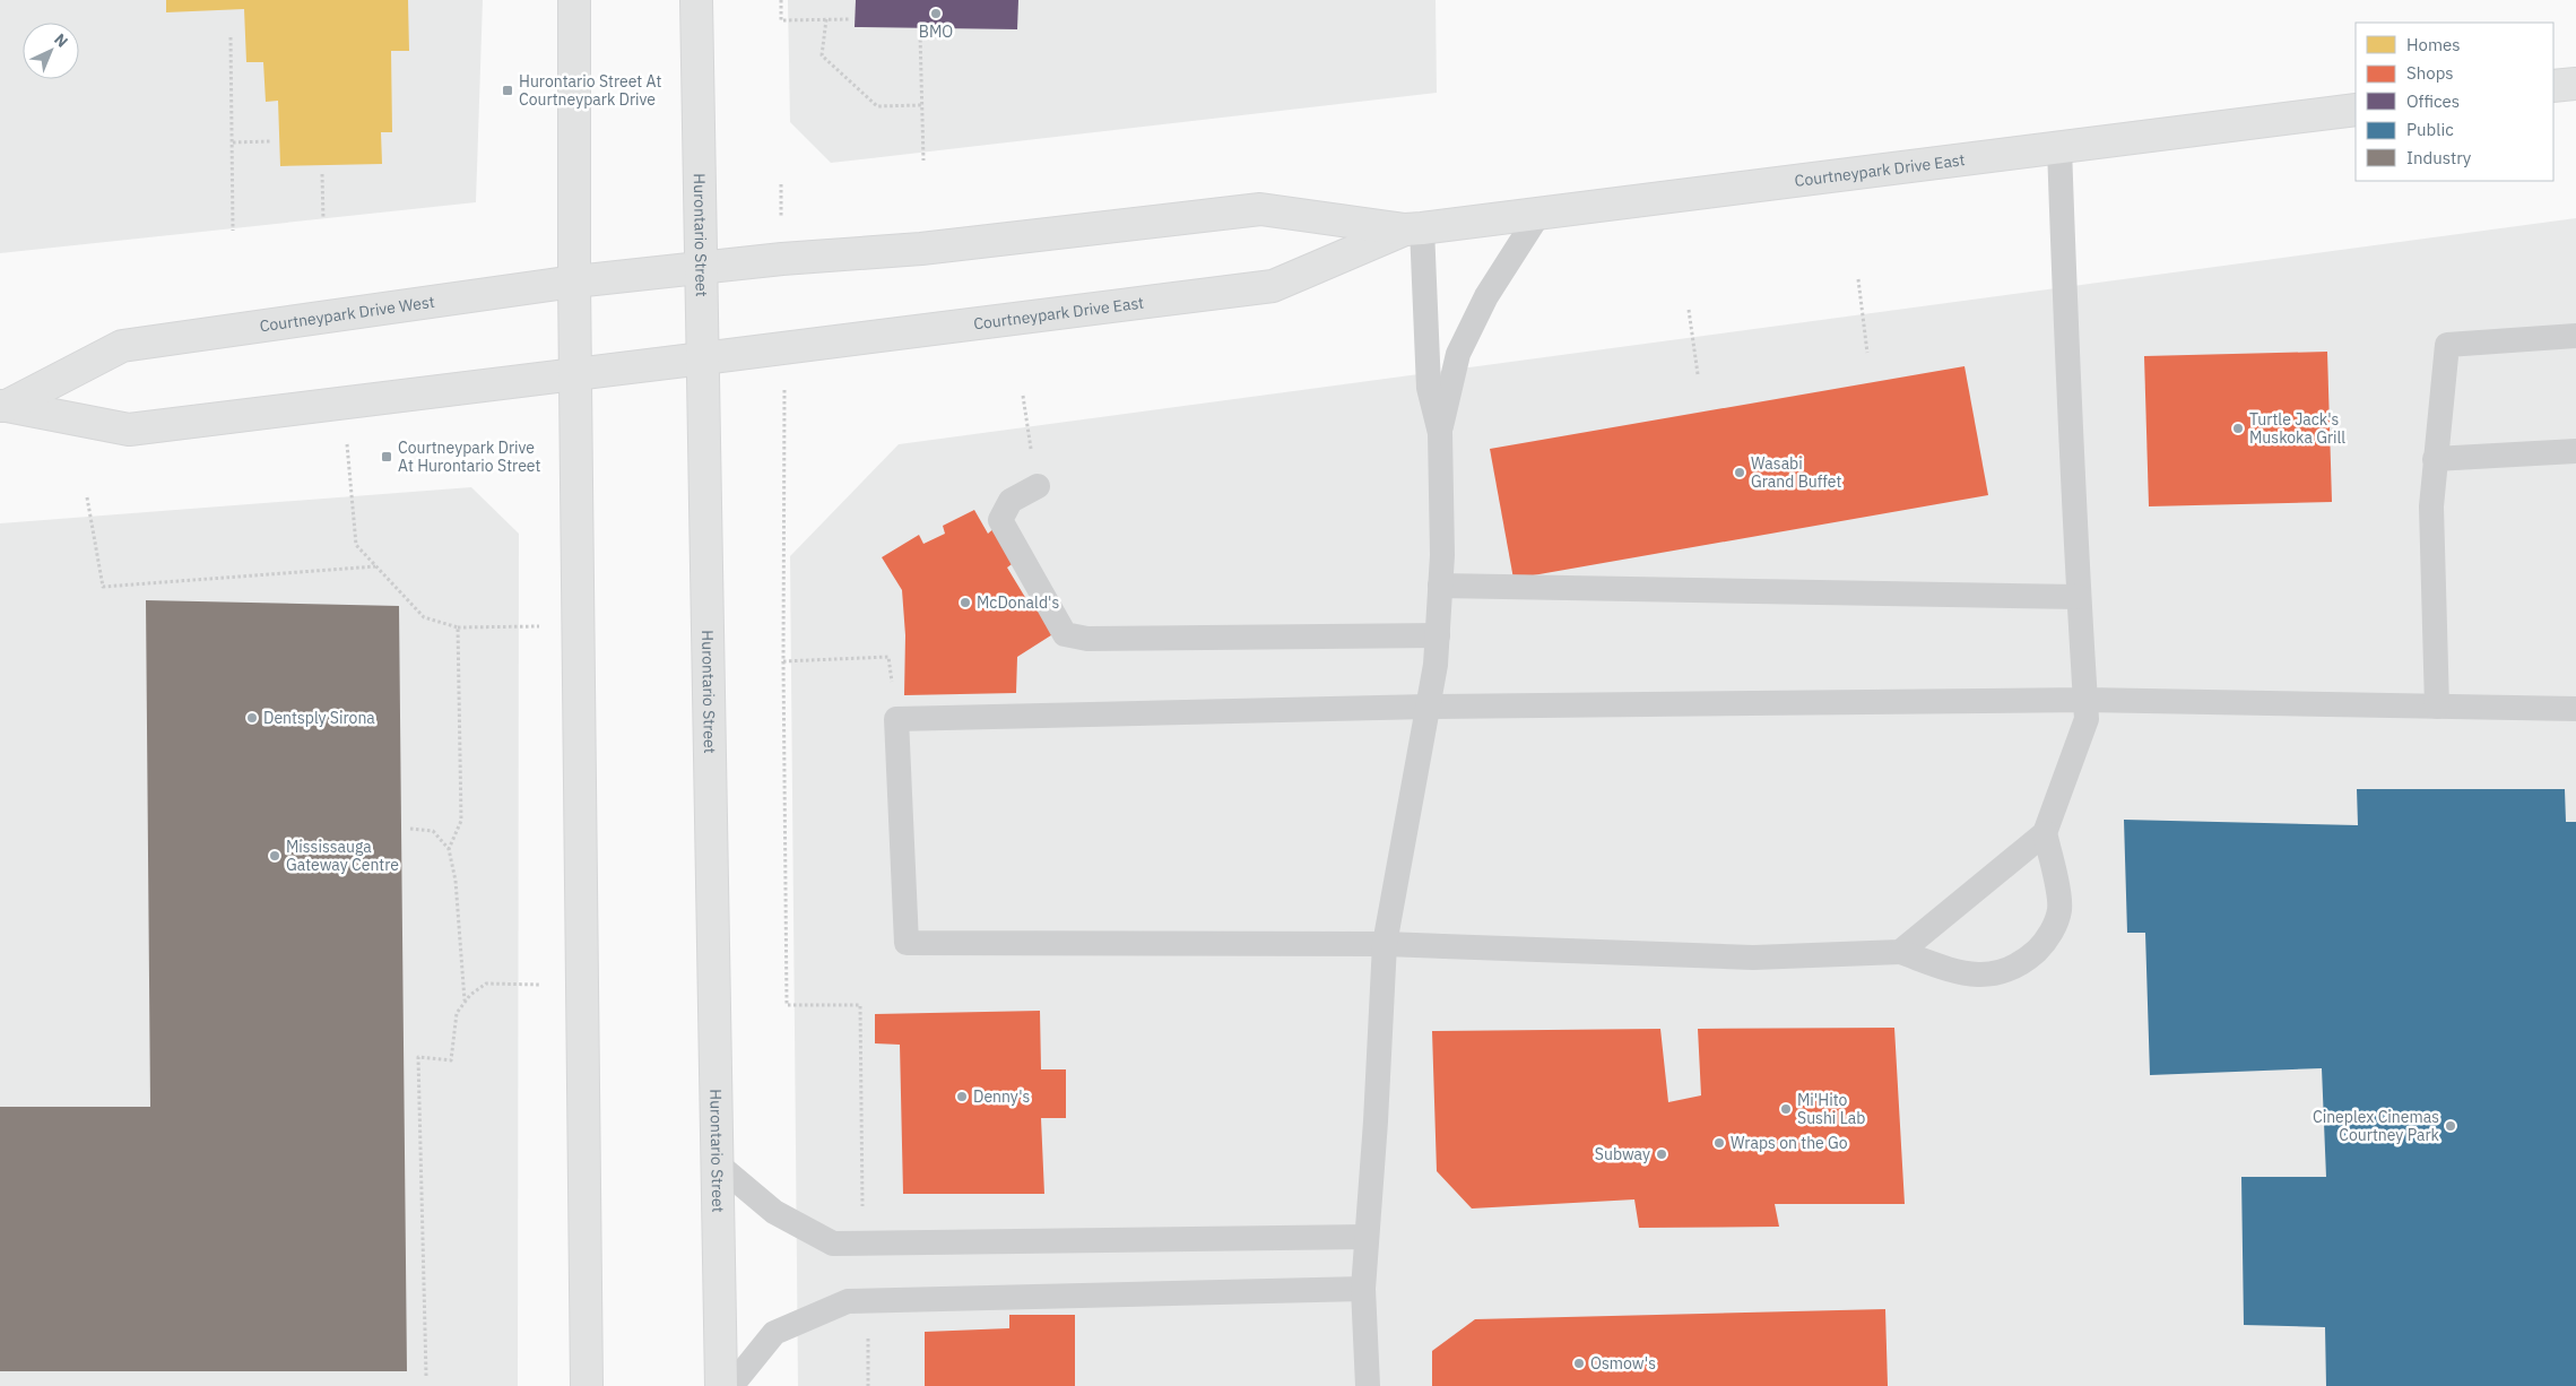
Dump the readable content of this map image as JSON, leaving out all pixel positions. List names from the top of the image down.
{
  "streets": {
    "main road": ["Courtneypark Drive East", "Hurontario Street", "Courtneypark Drive West"]
  },
  "crossings": [
    ["Courtneypark Drive East", "Hurontario Street"],
    ["Courtneypark Drive East", "Courtneypark Drive West"],
    ["Hurontario Street", "Courtneypark Drive West"]
  ],
  "places": {
    "other": [
      "BMO",
      "Turtle Jack's Muskoka Grill",
      "Wasabi Grand Buffet",
      "McDonald's",
      "Dentsply Sirona",
      "Mississauga Gateway Centre",
      "Denny's",
      "Mi'Hito Sushi Lab",
      "Cineplex Cinemas Courtney Park",
      "Wraps on the Go",
      "Subway",
      "Osmow's"
    ],
    "transit": ["Hurontario Street At Courtneypark Drive", "Courtneypark Drive At Hurontario Street"]
  },
  "legend": [
    "Homes",
    "Shops",
    "Offices",
    "Public",
    "Industry"
  ],
  "north": "top right"
}
